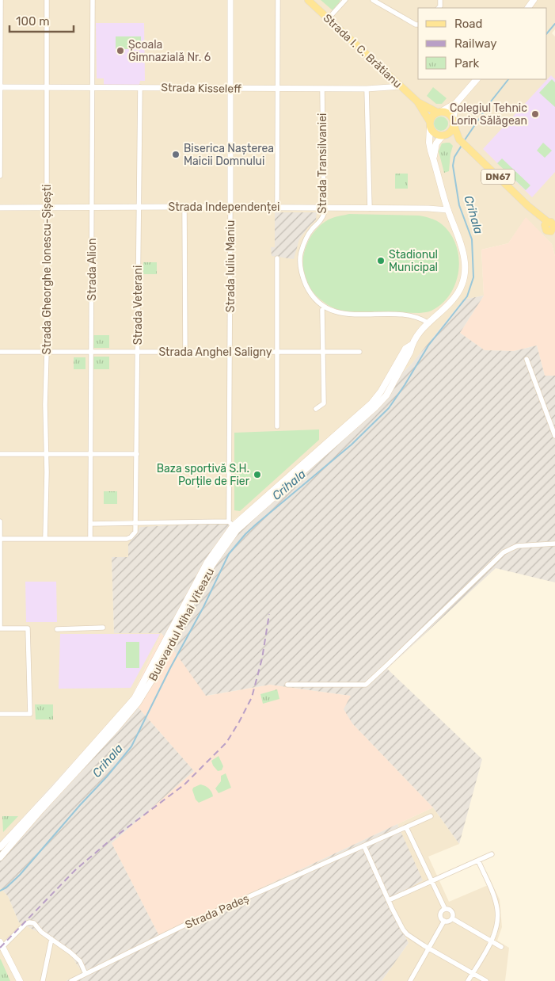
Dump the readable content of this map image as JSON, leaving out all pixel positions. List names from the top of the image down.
{
  "streets": {
    "main road": ["Strada I. C. Brătianu", "DN67", "Bulevardul Mihai Viteazu"],
    "street": [
      "Strada Kisseleff",
      "Strada Transilvaniei",
      "Strada Independenței",
      "Strada Iuliu Maniu",
      "Strada Gheorghe Ionescu-Șișești",
      "Strada Alion",
      "Strada Veterani",
      "Strada Anghel Saligny",
      "Strada Padeș"
    ]
  },
  "crossings": [
    ["Strada I. C. Brătianu", "Strada Kisseleff"],
    ["Strada I. C. Brătianu", "Bulevardul Mihai Viteazu"],
    ["Strada Kisseleff", "Strada Transilvaniei"],
    ["Strada Kisseleff", "Strada Iuliu Maniu"],
    ["Strada Kisseleff", "Strada Gheorghe Ionescu-Șișești"],
    ["Strada Kisseleff", "Strada Alion"],
    ["Strada Kisseleff", "Strada Veterani"],
    ["Strada Transilvaniei", "Strada Independenței"],
    ["Strada Transilvaniei", "Bulevardul Mihai Viteazu"],
    ["Strada Independenței", "Strada Iuliu Maniu"],
    ["Strada Independenței", "Strada Gheorghe Ionescu-Șișești"],
    ["Strada Independenței", "Strada Alion"],
    ["Strada Independenței", "Strada Veterani"],
    ["Strada Independenței", "Bulevardul Mihai Viteazu"],
    ["Strada Iuliu Maniu", "Strada Anghel Saligny"],
    ["Strada Iuliu Maniu", "Bulevardul Mihai Viteazu"],
    ["Strada Gheorghe Ionescu-Șișești", "Strada Anghel Saligny"],
    ["Strada Alion", "Strada Anghel Saligny"],
    ["Strada Veterani", "Strada Anghel Saligny"]
  ],
  "water": ["Crihala"],
  "places": [
    "Școala Gimnazială Nr. 6",
    "Colegiul Tehnic Lorin Sălăgean",
    "Biserica Nașterea Maicii Domnului",
    "Stadionul Municipal",
    "Baza sportivă S.H. Porțile de Fier"
  ],
  "legend": ["Road", "Railway", "Park"],
  "scale_bar": "100 m"
}
